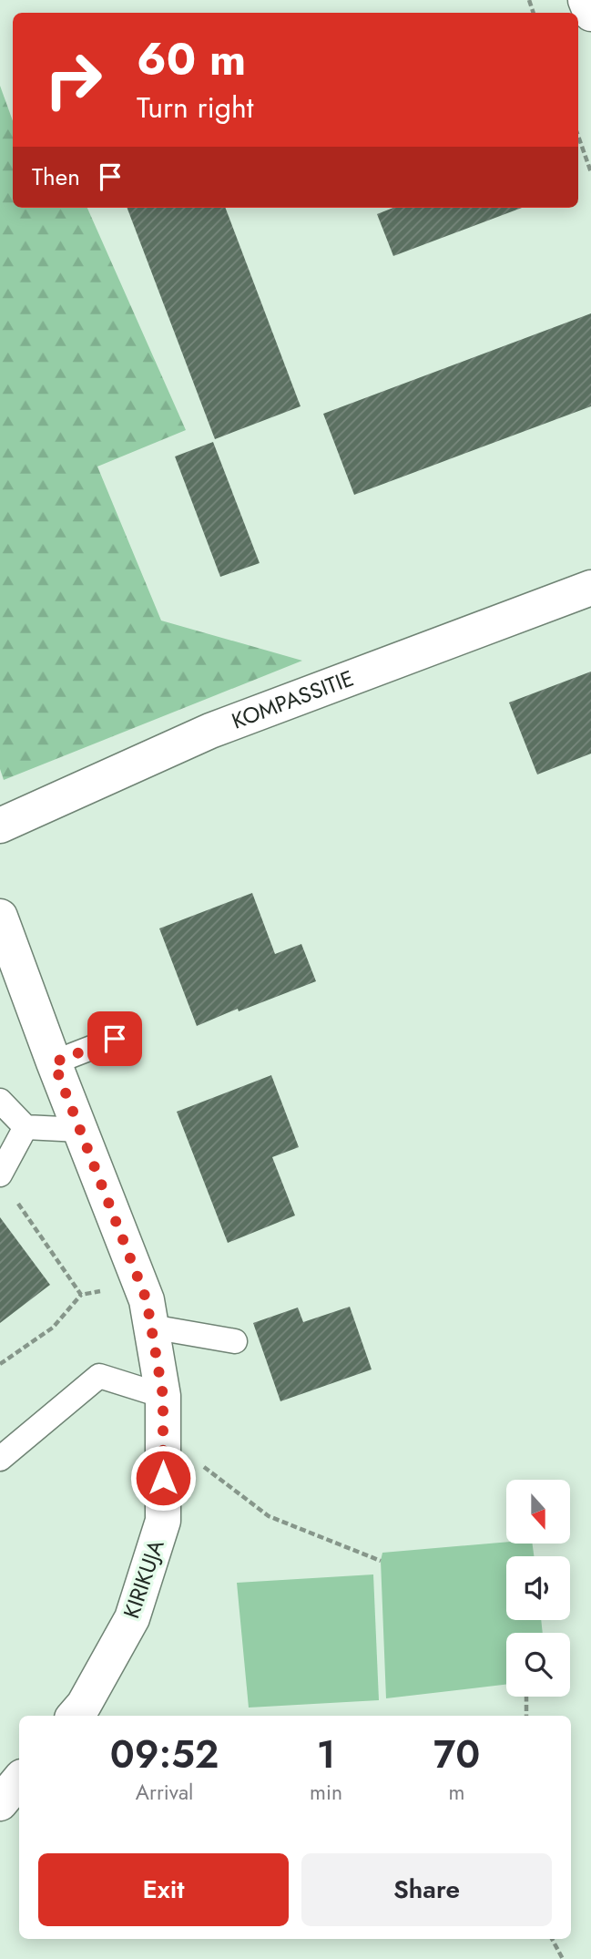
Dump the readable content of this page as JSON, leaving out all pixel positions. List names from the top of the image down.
{
  "streets": {
    "street": ["KOMPASSITIE", "KIRIKUJA"]
  },
  "north": "bottom",
  "page": {
    "turn": ["60 m", "Turn right"],
    "then": "Then",
    "eta": [
      "09:52",
      "Arrival",
      "1",
      "min",
      "70",
      "m"
    ],
    "buttons": ["Exit", "Share"]
  }
}
